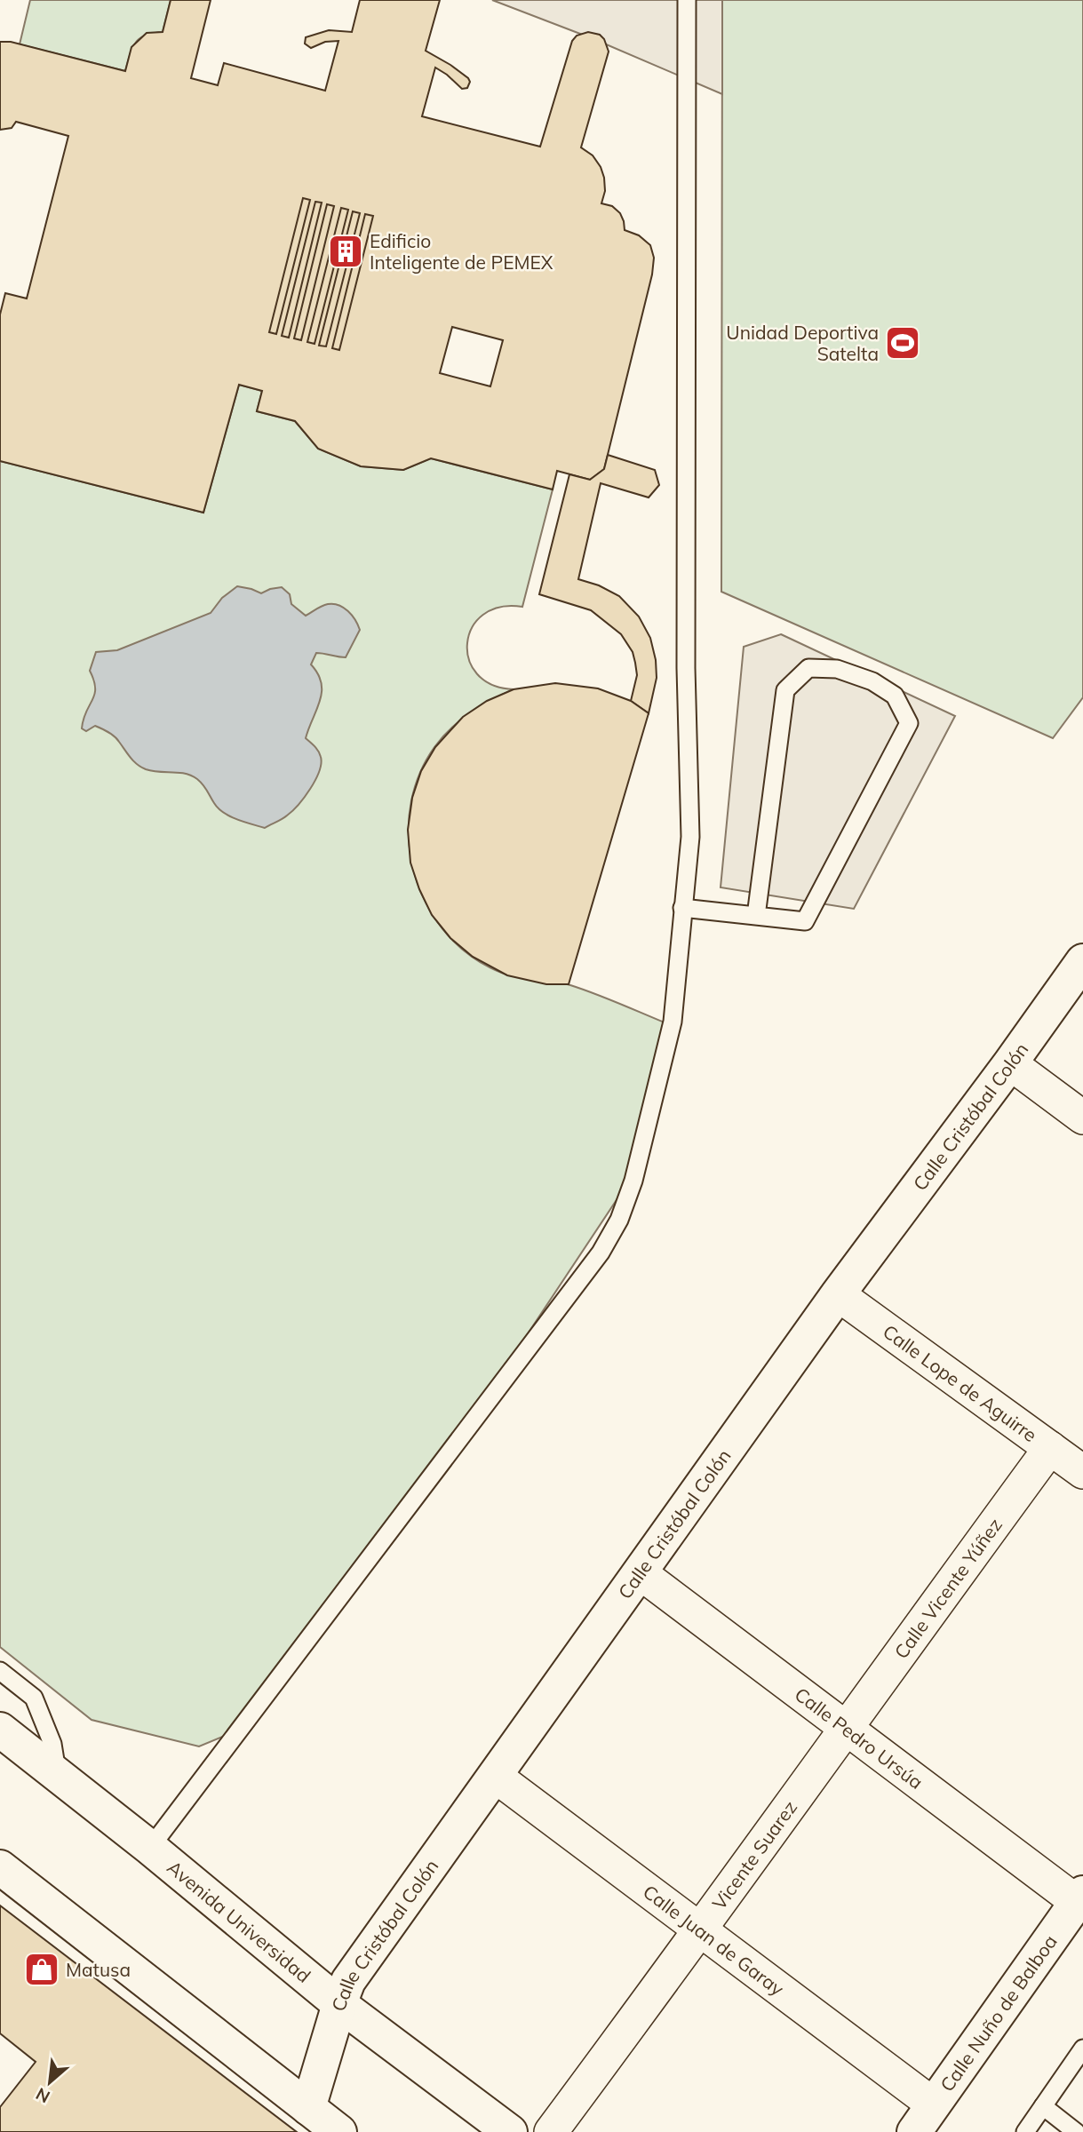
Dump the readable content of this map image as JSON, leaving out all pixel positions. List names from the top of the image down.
{
  "streets": {
    "main road": ["Calle Cristóbal Colón", "Avenida Universidad", "Calle Nuño de Balboa"],
    "street": [
      "Calle Lope de Aguirre",
      "Calle Vicente Yúñez",
      "Calle Pedro Ursúa",
      "Vicente Suarez",
      "Calle Juan de Garay"
    ]
  },
  "crossings": [
    ["Calle Cristóbal Colón", "Calle Lope de Aguirre"],
    ["Calle Cristóbal Colón", "Calle Pedro Ursúa"],
    ["Calle Cristóbal Colón", "Avenida Universidad"],
    ["Calle Cristóbal Colón", "Calle Juan de Garay"],
    ["Calle Lope de Aguirre", "Calle Vicente Yúñez"],
    ["Calle Vicente Yúñez", "Calle Pedro Ursúa"],
    ["Calle Vicente Yúñez", "Vicente Suarez"],
    ["Calle Pedro Ursúa", "Vicente Suarez"],
    ["Calle Pedro Ursúa", "Calle Nuño de Balboa"],
    ["Vicente Suarez", "Calle Juan de Garay"],
    ["Calle Juan de Garay", "Calle Nuño de Balboa"]
  ],
  "places": {
    "building": ["Edificio Inteligente de PEMEX"],
    "sports": ["Unidad Deportiva Satelta"],
    "shop": ["Matusa"]
  },
  "north": "bottom left"
}
